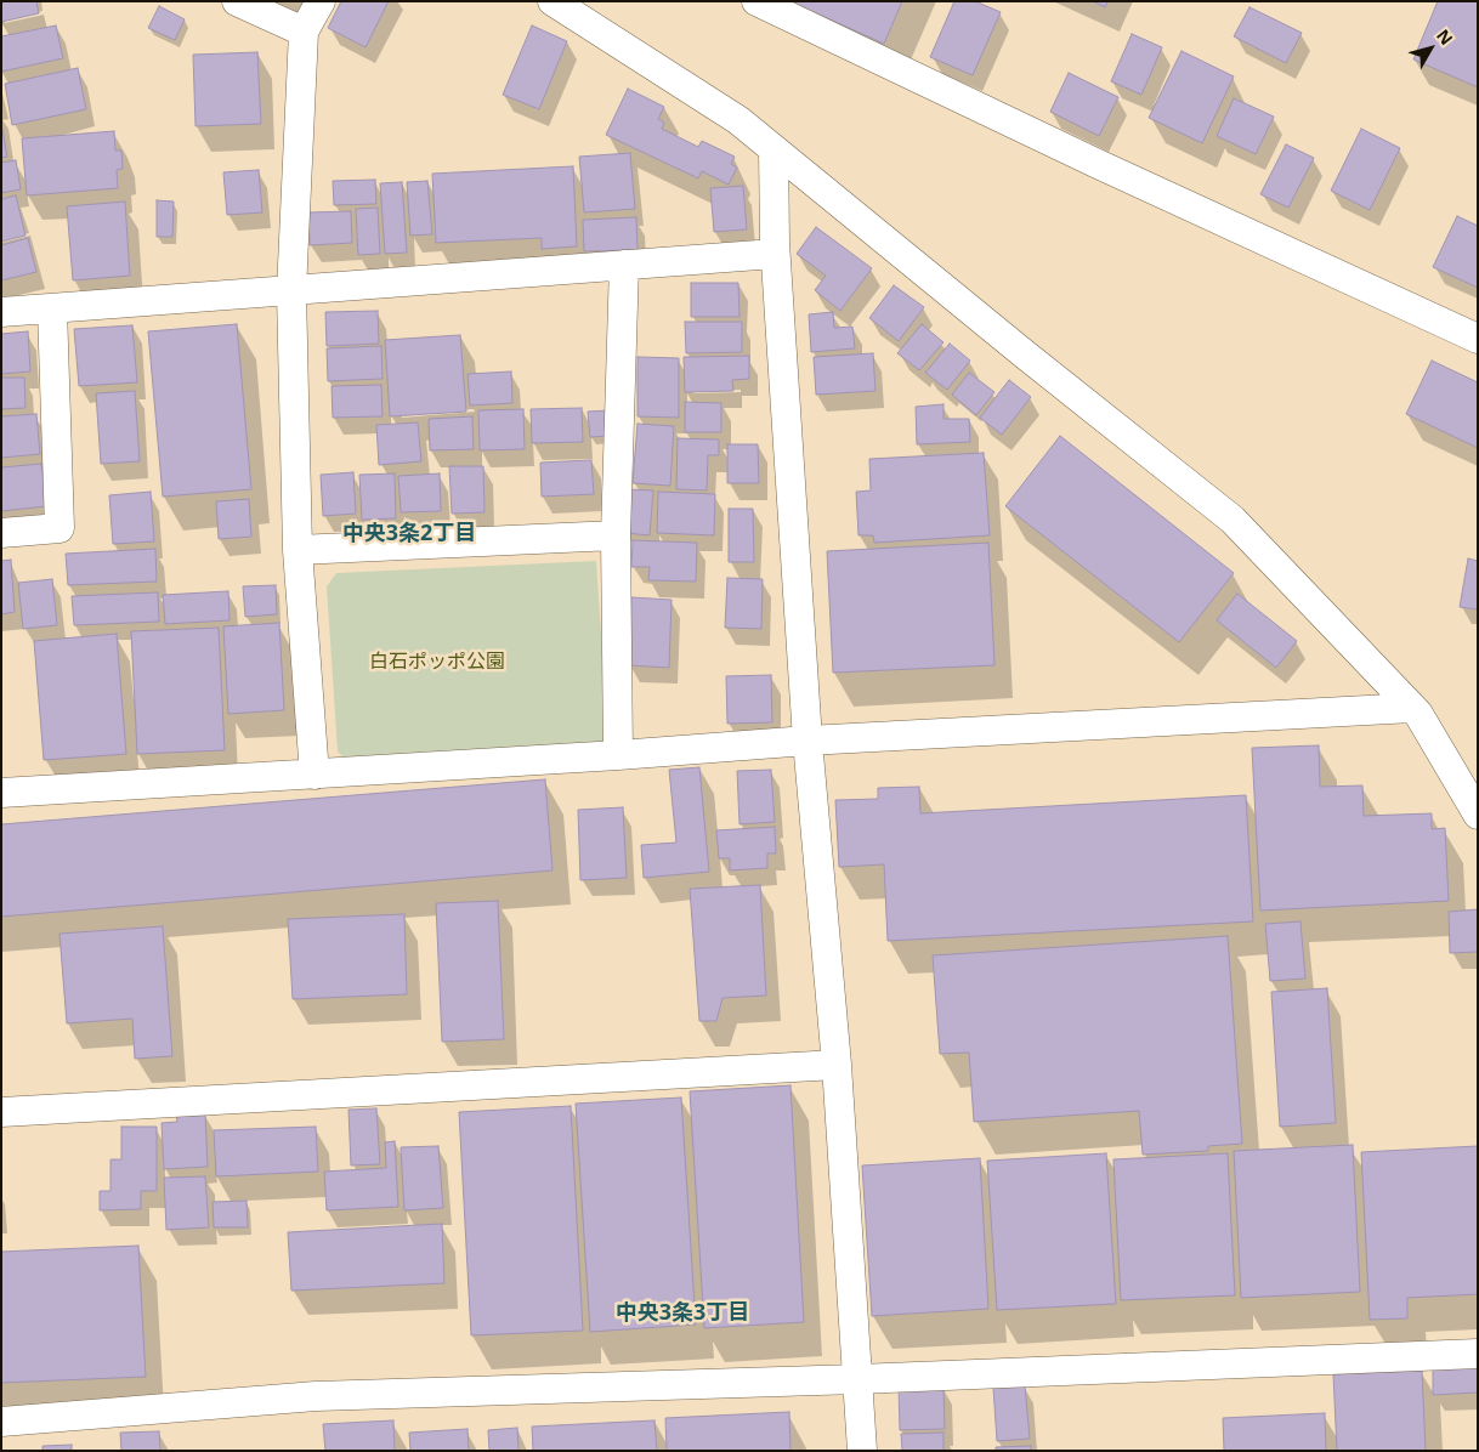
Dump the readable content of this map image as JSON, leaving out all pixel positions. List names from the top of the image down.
{
  "districts": ["中央3条2丁目", "中央3条3丁目"],
  "parks": ["白石ポッポ公園"],
  "north": "top right"
}
